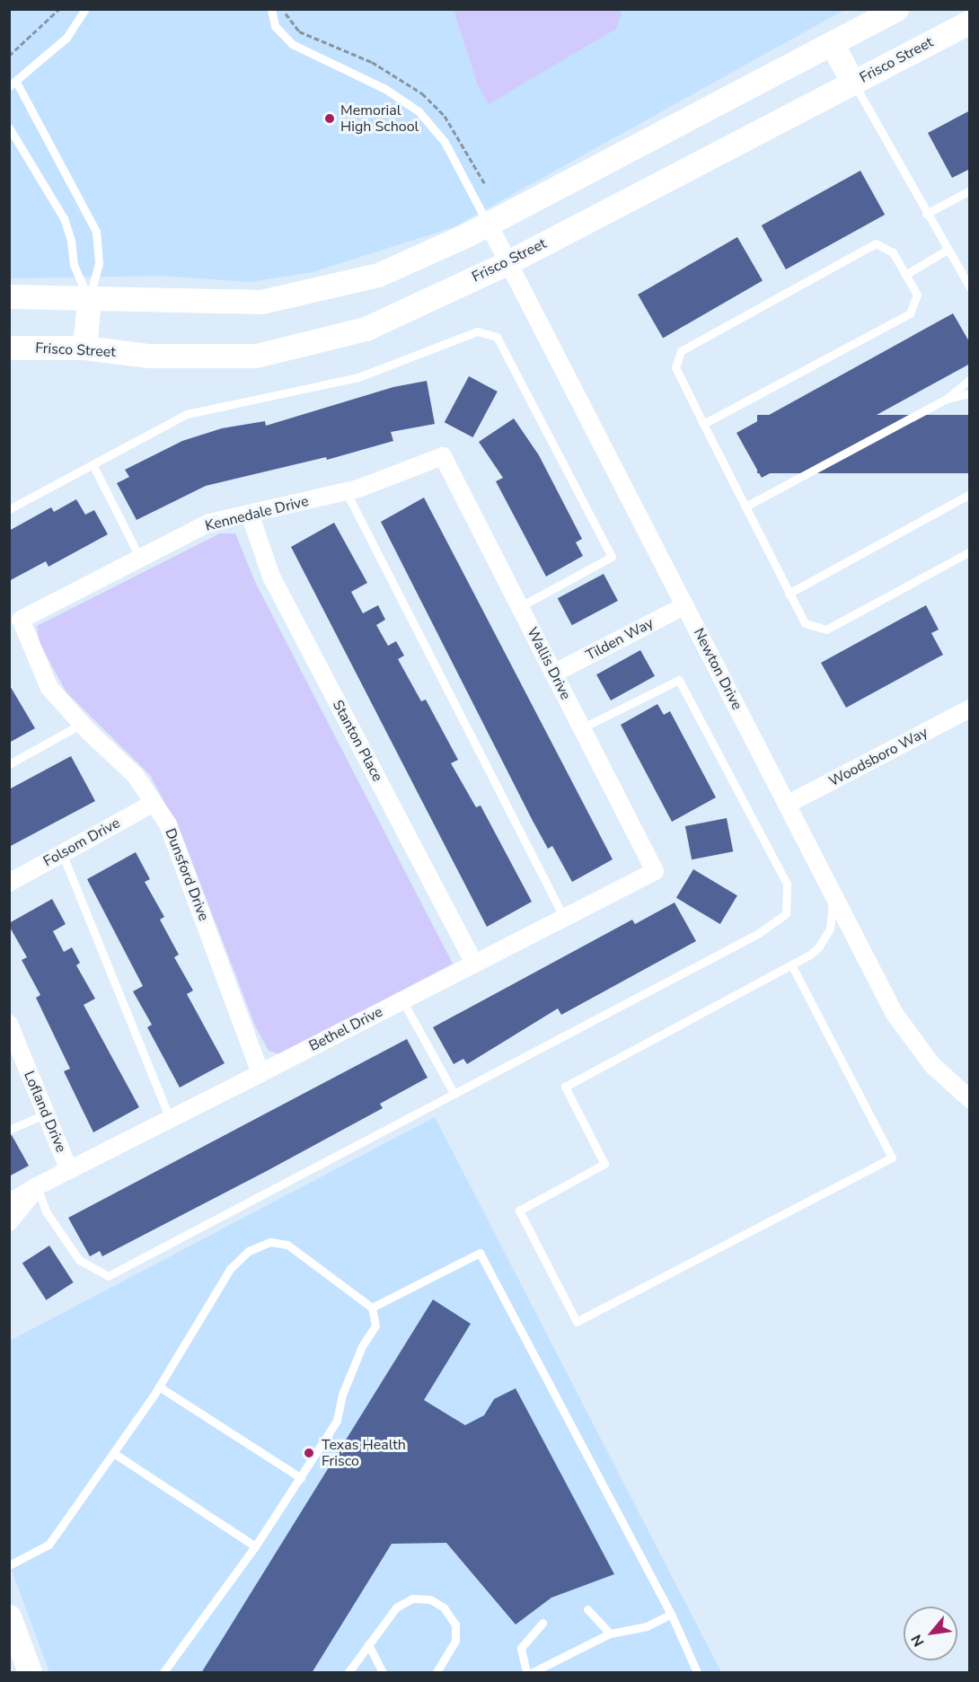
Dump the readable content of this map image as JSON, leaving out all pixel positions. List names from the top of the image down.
{
  "streets": {
    "street": [
      "Frisco Street",
      "Kennedale Drive",
      "Tilden Way",
      "Wallis Drive",
      "Newton Drive",
      "Stanton Place",
      "Woodsboro Way",
      "Folsom Drive",
      "Dunsford Drive",
      "Bethel Drive",
      "Lofland Drive"
    ]
  },
  "crossings": [
    ["Frisco Street", "Newton Drive"],
    ["Kennedale Drive", "Wallis Drive"],
    ["Kennedale Drive", "Stanton Place"],
    ["Kennedale Drive", "Dunsford Drive"],
    ["Tilden Way", "Wallis Drive"],
    ["Tilden Way", "Newton Drive"],
    ["Wallis Drive", "Bethel Drive"],
    ["Newton Drive", "Woodsboro Way"],
    ["Stanton Place", "Bethel Drive"],
    ["Folsom Drive", "Dunsford Drive"],
    ["Dunsford Drive", "Bethel Drive"],
    ["Bethel Drive", "Lofland Drive"]
  ],
  "places": ["Memorial High School", "Texas Health Frisco"],
  "north": "bottom left"
}
